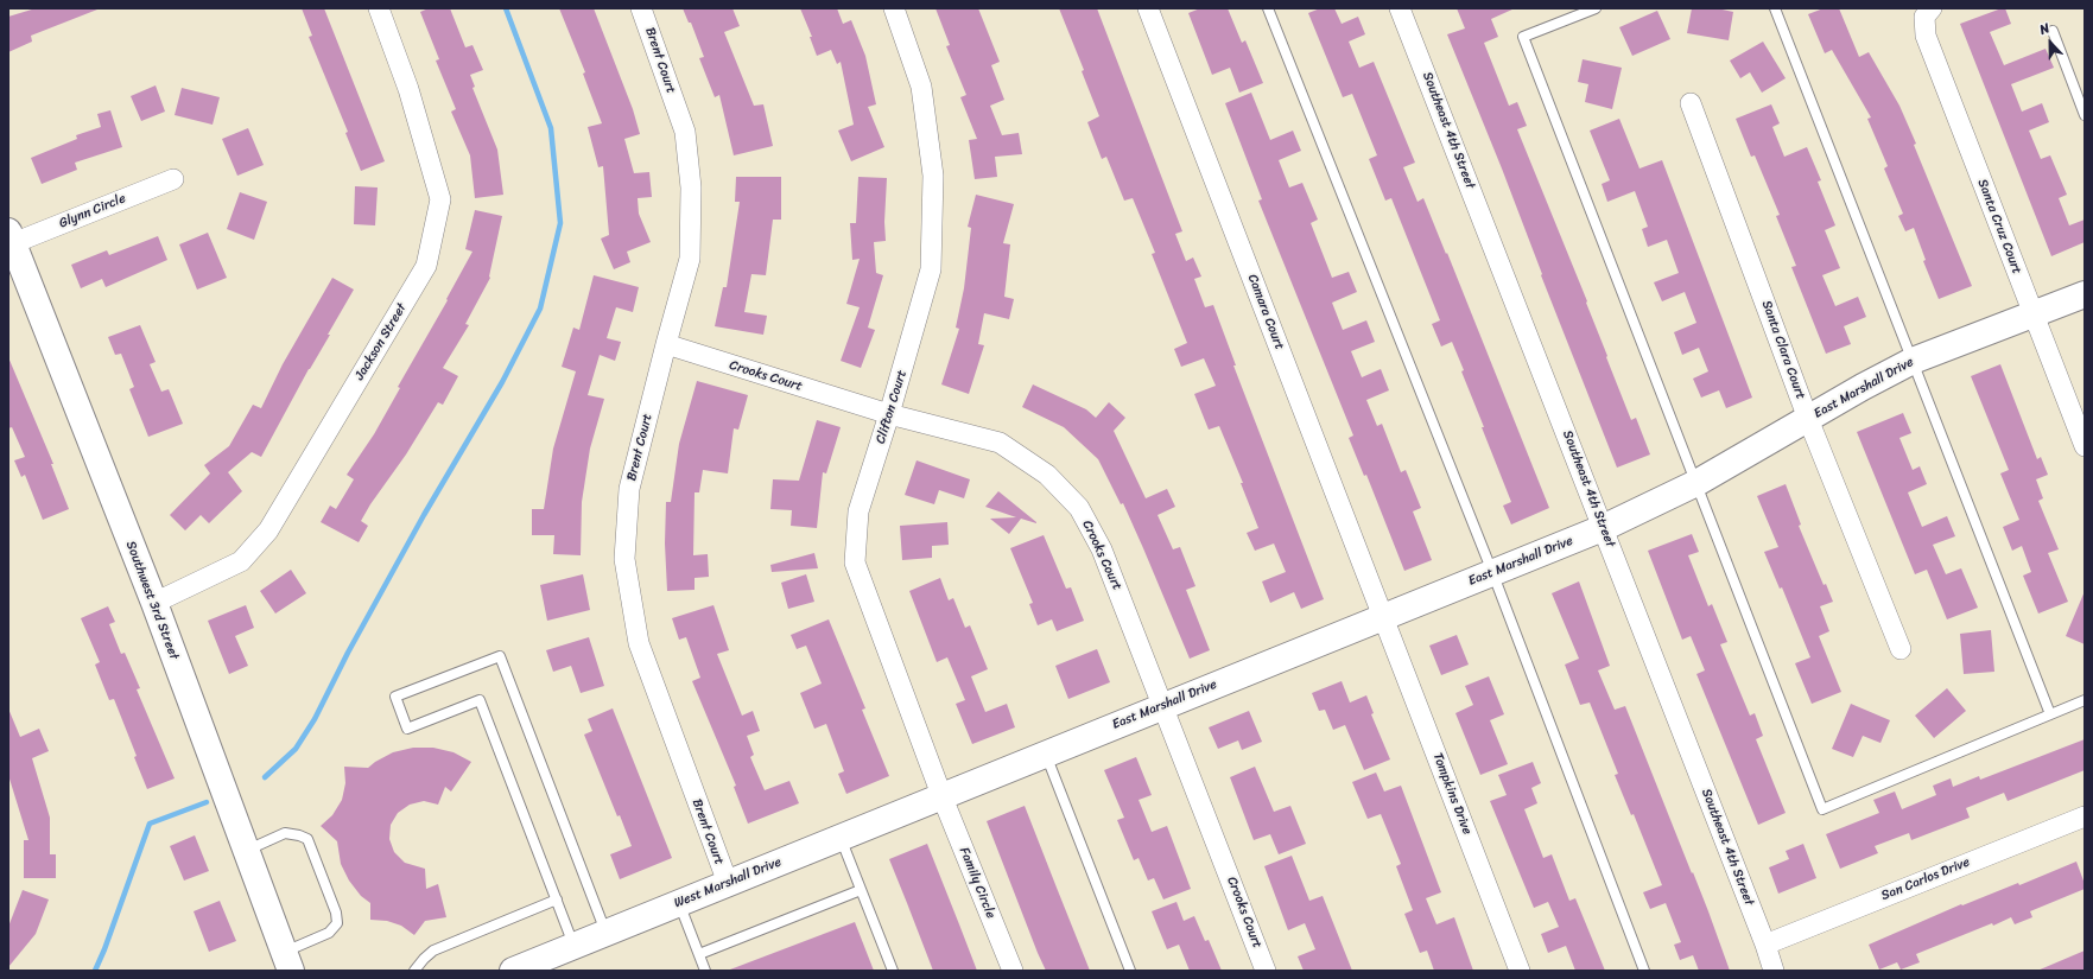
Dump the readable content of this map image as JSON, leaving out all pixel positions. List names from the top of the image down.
{
  "streets": {
    "main road": ["East Marshall Drive", "Southwest 3rd Street", "West Marshall Drive"],
    "street": [
      "Brent Court",
      "Southeast 4th Street",
      "Glynn Circle",
      "Santa Cruz Court",
      "Camara Court",
      "Jackson Street",
      "Santa Clara Court",
      "Crooks Court",
      "Clifton Court",
      "Tompkins Drive",
      "San Carlos Drive",
      "Family Circle"
    ]
  },
  "crossings": [
    ["Brent Court", "Crooks Court"],
    ["Brent Court", "West Marshall Drive"],
    ["Southeast 4th Street", "East Marshall Drive"],
    ["Southeast 4th Street", "San Carlos Drive"],
    ["Glynn Circle", "Southwest 3rd Street"],
    ["Santa Cruz Court", "East Marshall Drive"],
    ["Camara Court", "East Marshall Drive"],
    ["Camara Court", "Tompkins Drive"],
    ["Jackson Street", "Southwest 3rd Street"],
    ["Santa Clara Court", "East Marshall Drive"],
    ["Crooks Court", "East Marshall Drive"],
    ["Crooks Court", "Clifton Court"],
    ["East Marshall Drive", "Clifton Court"],
    ["East Marshall Drive", "Tompkins Drive"],
    ["East Marshall Drive", "West Marshall Drive"],
    ["East Marshall Drive", "Family Circle"],
    ["Clifton Court", "West Marshall Drive"],
    ["Clifton Court", "Family Circle"],
    ["West Marshall Drive", "Family Circle"]
  ],
  "north": "top"
}
